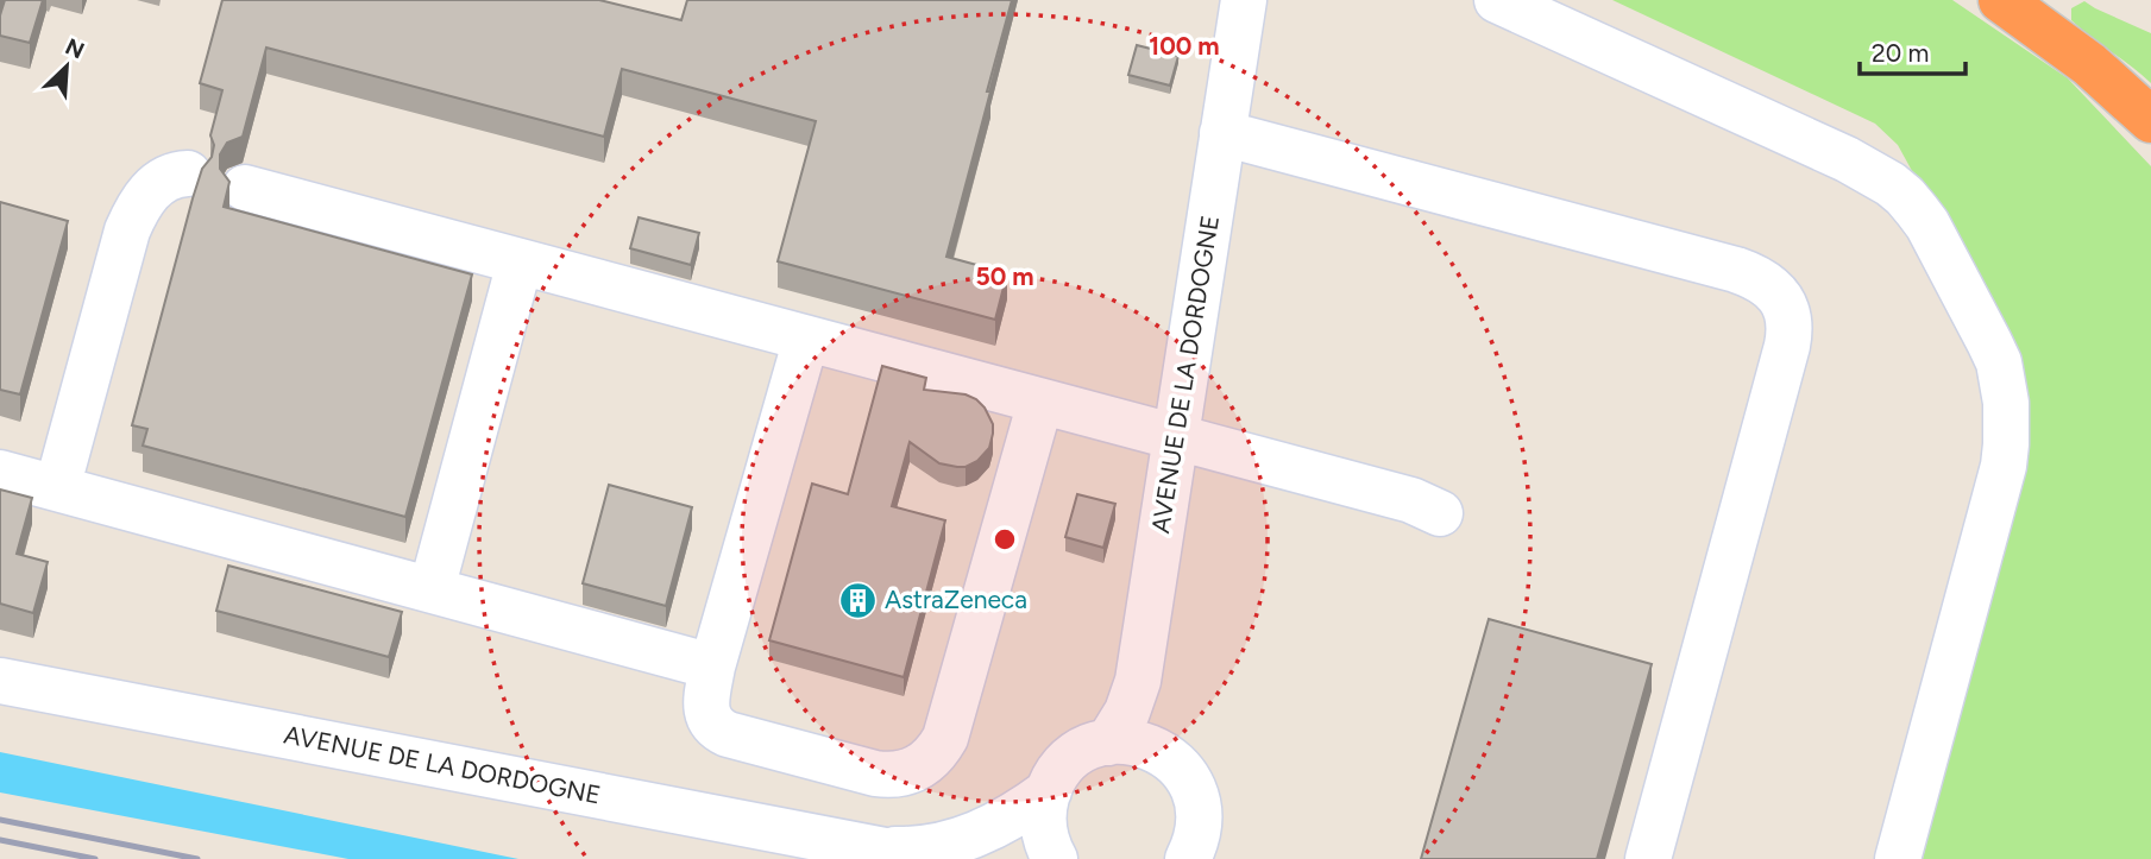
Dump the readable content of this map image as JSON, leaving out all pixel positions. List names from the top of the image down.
{
  "streets": {
    "street": ["AVENUE DE LA DORDOGNE"]
  },
  "places": {
    "building": ["AstraZeneca"]
  },
  "scale_bar": "20 m",
  "north": "top right",
  "rings": ["100 m", "50 m"]
}
